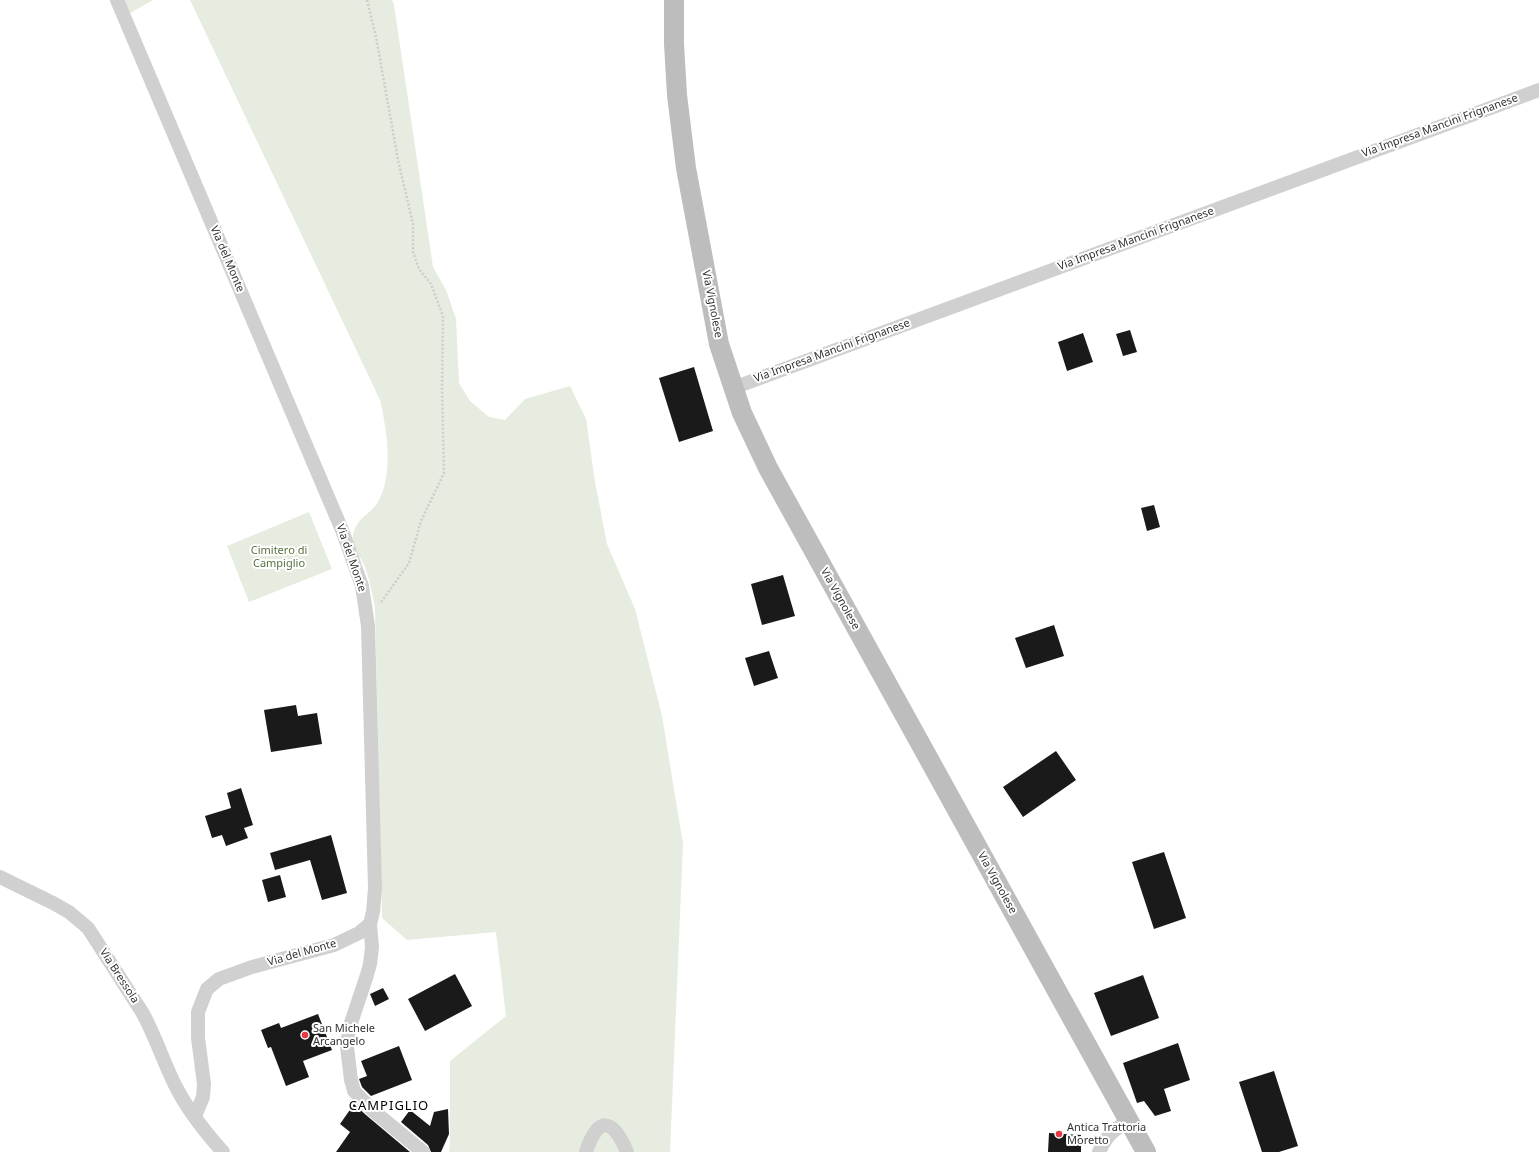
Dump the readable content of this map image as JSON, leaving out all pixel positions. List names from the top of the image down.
{
  "streets": {
    "main road": ["Via Vignolese"],
    "street": ["Via Impresa Mancini Frignanese", "Via del Monte", "Via Bressola"]
  },
  "crossings": [
    ["Via Impresa Mancini Frignanese", "Via Vignolese"],
    ["Via del Monte", "Via Bressola"]
  ],
  "districts": ["CAMPIGLIO"],
  "parks": ["Cimitero di Campiglio"],
  "places": ["San Michele Arcangelo", "Antica Trattoria Moretto"]
}
